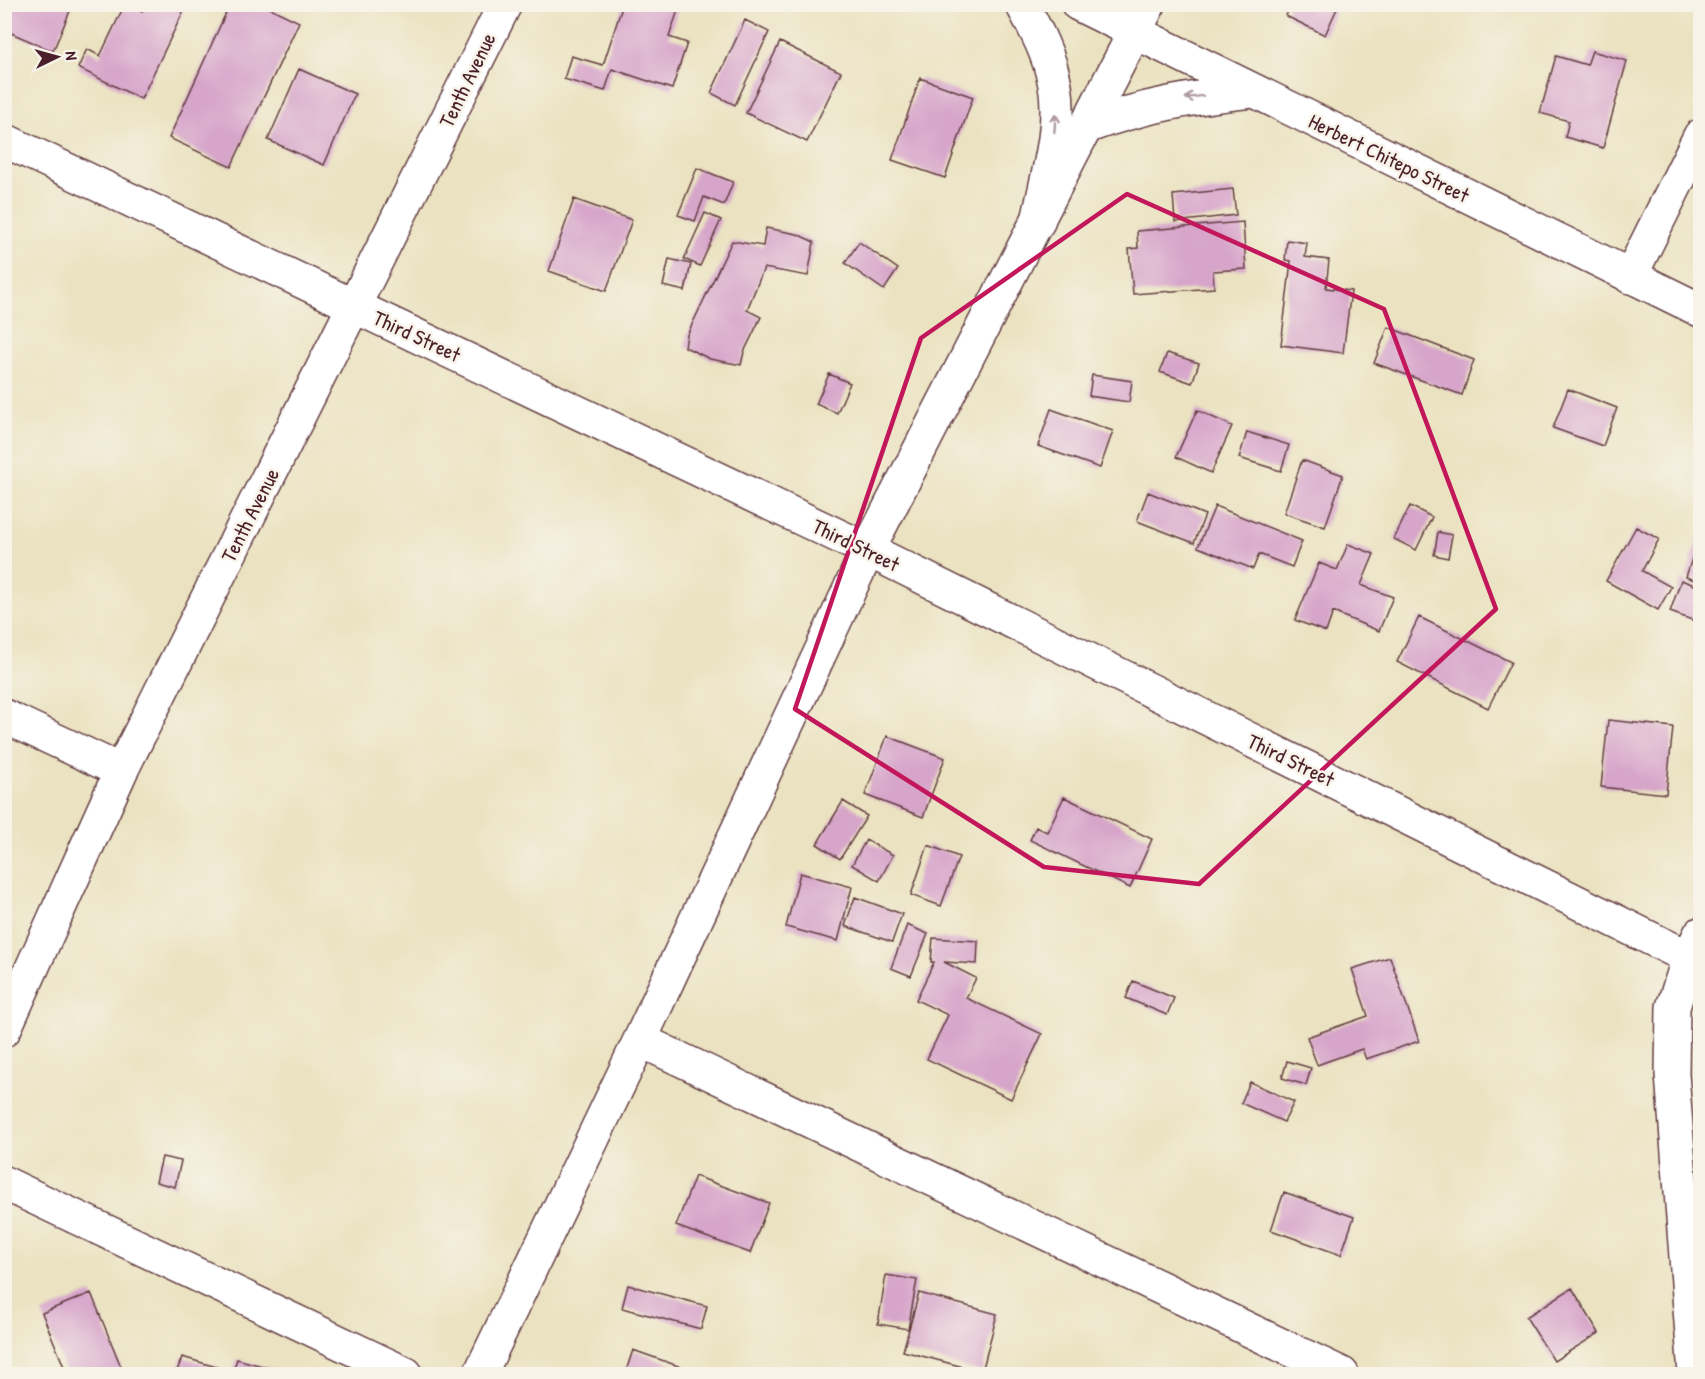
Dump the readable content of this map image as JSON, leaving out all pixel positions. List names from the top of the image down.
{
  "streets": {
    "street": ["Tenth Avenue", "Herbert Chitepo Street", "Third Street"]
  },
  "crossings": [
    ["Tenth Avenue", "Third Street"]
  ],
  "north": "right"
}
